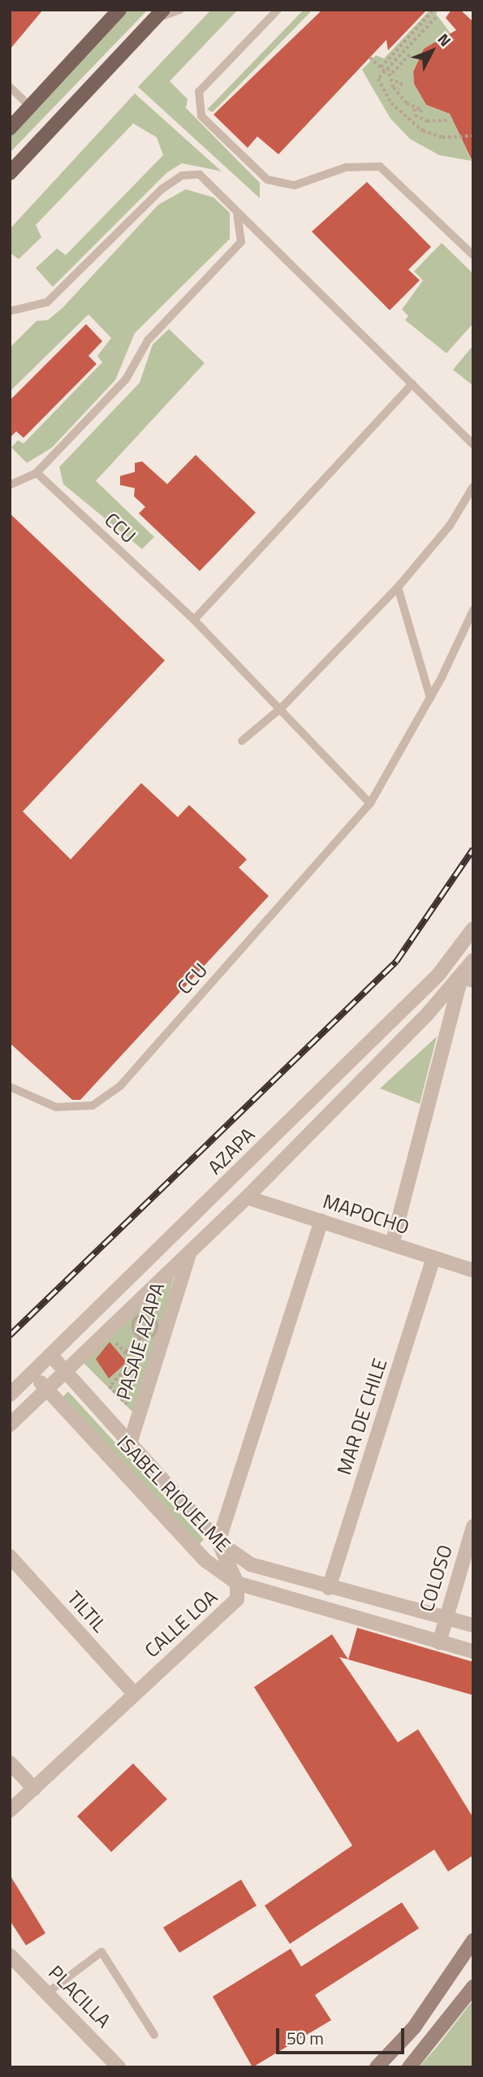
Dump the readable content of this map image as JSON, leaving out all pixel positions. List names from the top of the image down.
{
  "streets": {
    "street": [
      "AZAPA",
      "MAPOCHO",
      "PASAJE AZAPA",
      "MAR DE CHILE",
      "ISABEL RIQUELME",
      "COLOSO",
      "TILTIL",
      "CALLE LOA",
      "PLACILLA"
    ],
    "lane": ["CCU"]
  },
  "crossings": [
    ["AZAPA", "ISABEL RIQUELME"],
    ["MAPOCHO", "MAR DE CHILE"],
    ["PASAJE AZAPA", "ISABEL RIQUELME"],
    ["MAR DE CHILE", "ISABEL RIQUELME"],
    ["ISABEL RIQUELME", "COLOSO"],
    ["ISABEL RIQUELME", "CALLE LOA"],
    ["TILTIL", "CALLE LOA"]
  ],
  "scale_bar": "50 m",
  "north": "top right"
}
